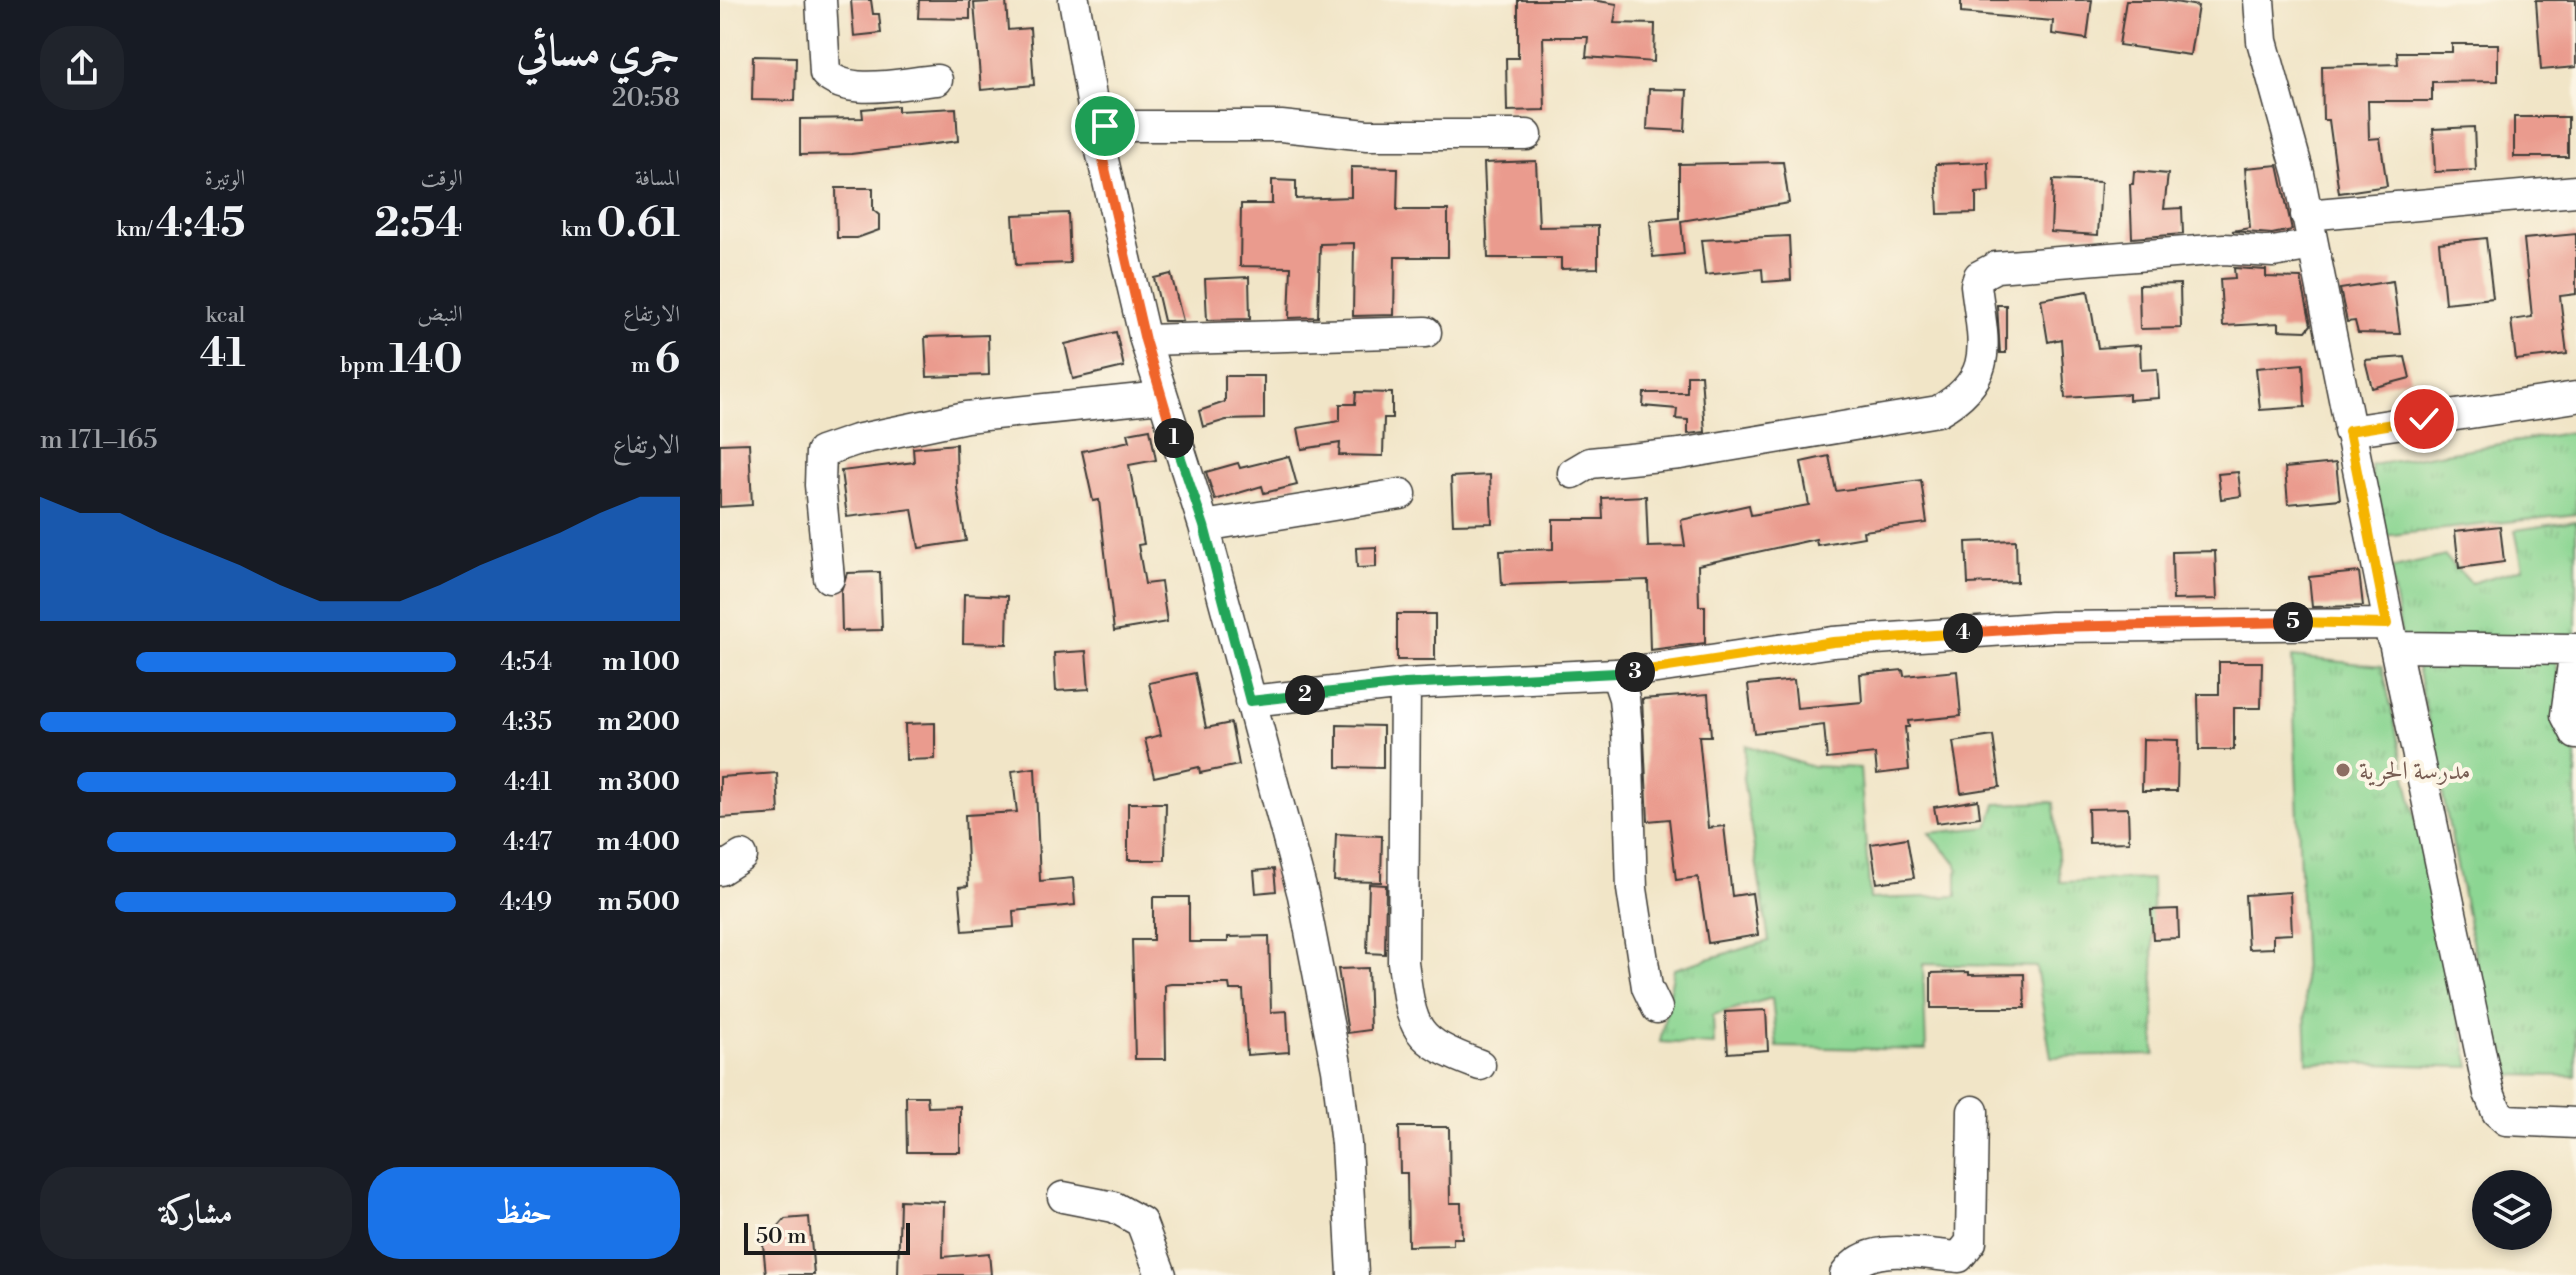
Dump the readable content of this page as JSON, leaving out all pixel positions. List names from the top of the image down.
{
  "places": ["مدرسة الحرية"],
  "scale_bar": "50 m",
  "page": {
    "heading": ["جري مسائي", "20:58"],
    "stats": [
      ["المسافة", "0.61 km"],
      ["الوقت", "2:54"],
      ["الوتيرة", "4:45 /km"],
      ["الارتفاع", "6 m"],
      ["النبض", "140 bpm"],
      ["kcal", "41"]
    ],
    "chart": ["الارتفاع", "165–171 m"],
    "pins": [
      "1",
      "5",
      "4",
      "3",
      "2"
    ],
    "list": [
      {
        "name": "100 m",
        "note": "4:54"
      },
      {
        "name": "200 m",
        "note": "4:35"
      },
      {
        "name": "300 m",
        "note": "4:41"
      },
      {
        "name": "400 m",
        "note": "4:47"
      },
      {
        "name": "500 m",
        "note": "4:49"
      }
    ],
    "buttons": ["حفظ", "مشاركة"],
    "scale": "50 m"
  }
}
